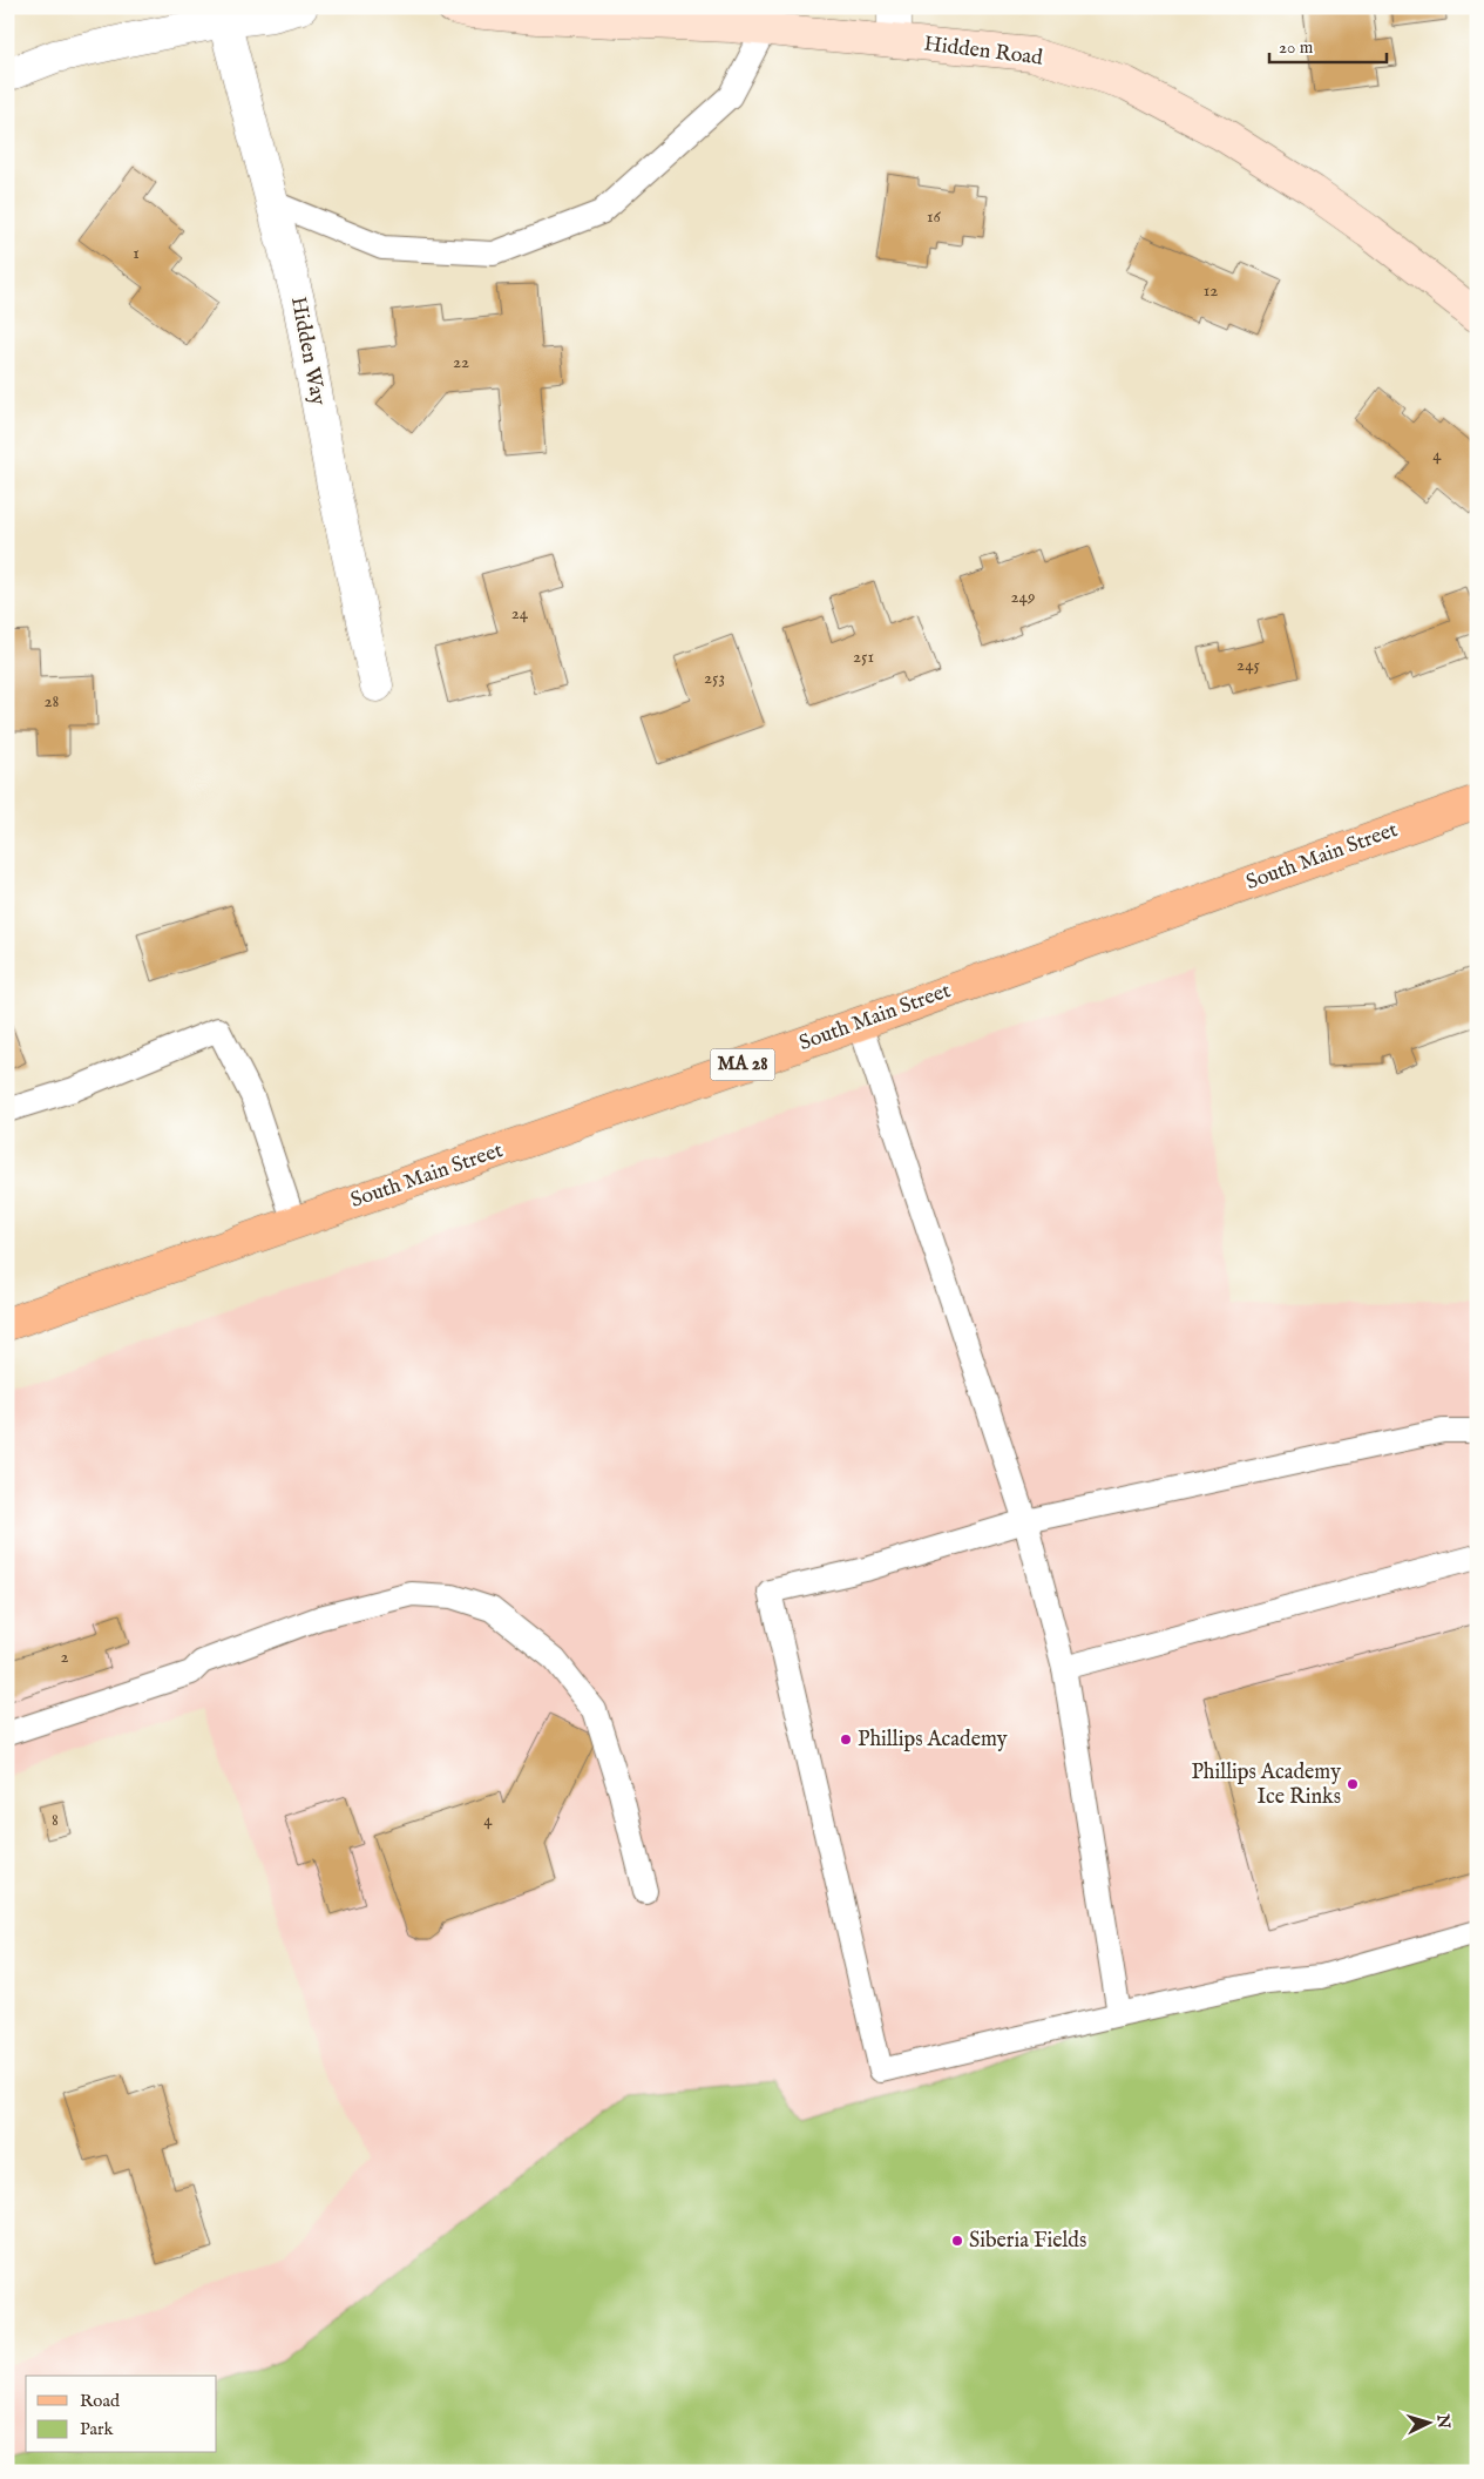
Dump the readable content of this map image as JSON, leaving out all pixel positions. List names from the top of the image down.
{
  "streets": {
    "main road": ["South Main Street", "MA 28"],
    "street": ["Hidden Road", "Hidden Way"]
  },
  "places": ["Phillips Academy", "Phillips Academy Ice Rinks", "Siberia Fields"],
  "house_numbers": [
    "16",
    "1",
    "12",
    "22",
    "4",
    "249",
    "24",
    "251",
    "245",
    "253",
    "28",
    "2",
    "8",
    "4"
  ],
  "legend": ["Road", "Park"],
  "scale_bar": "20 m",
  "north": "right"
}
